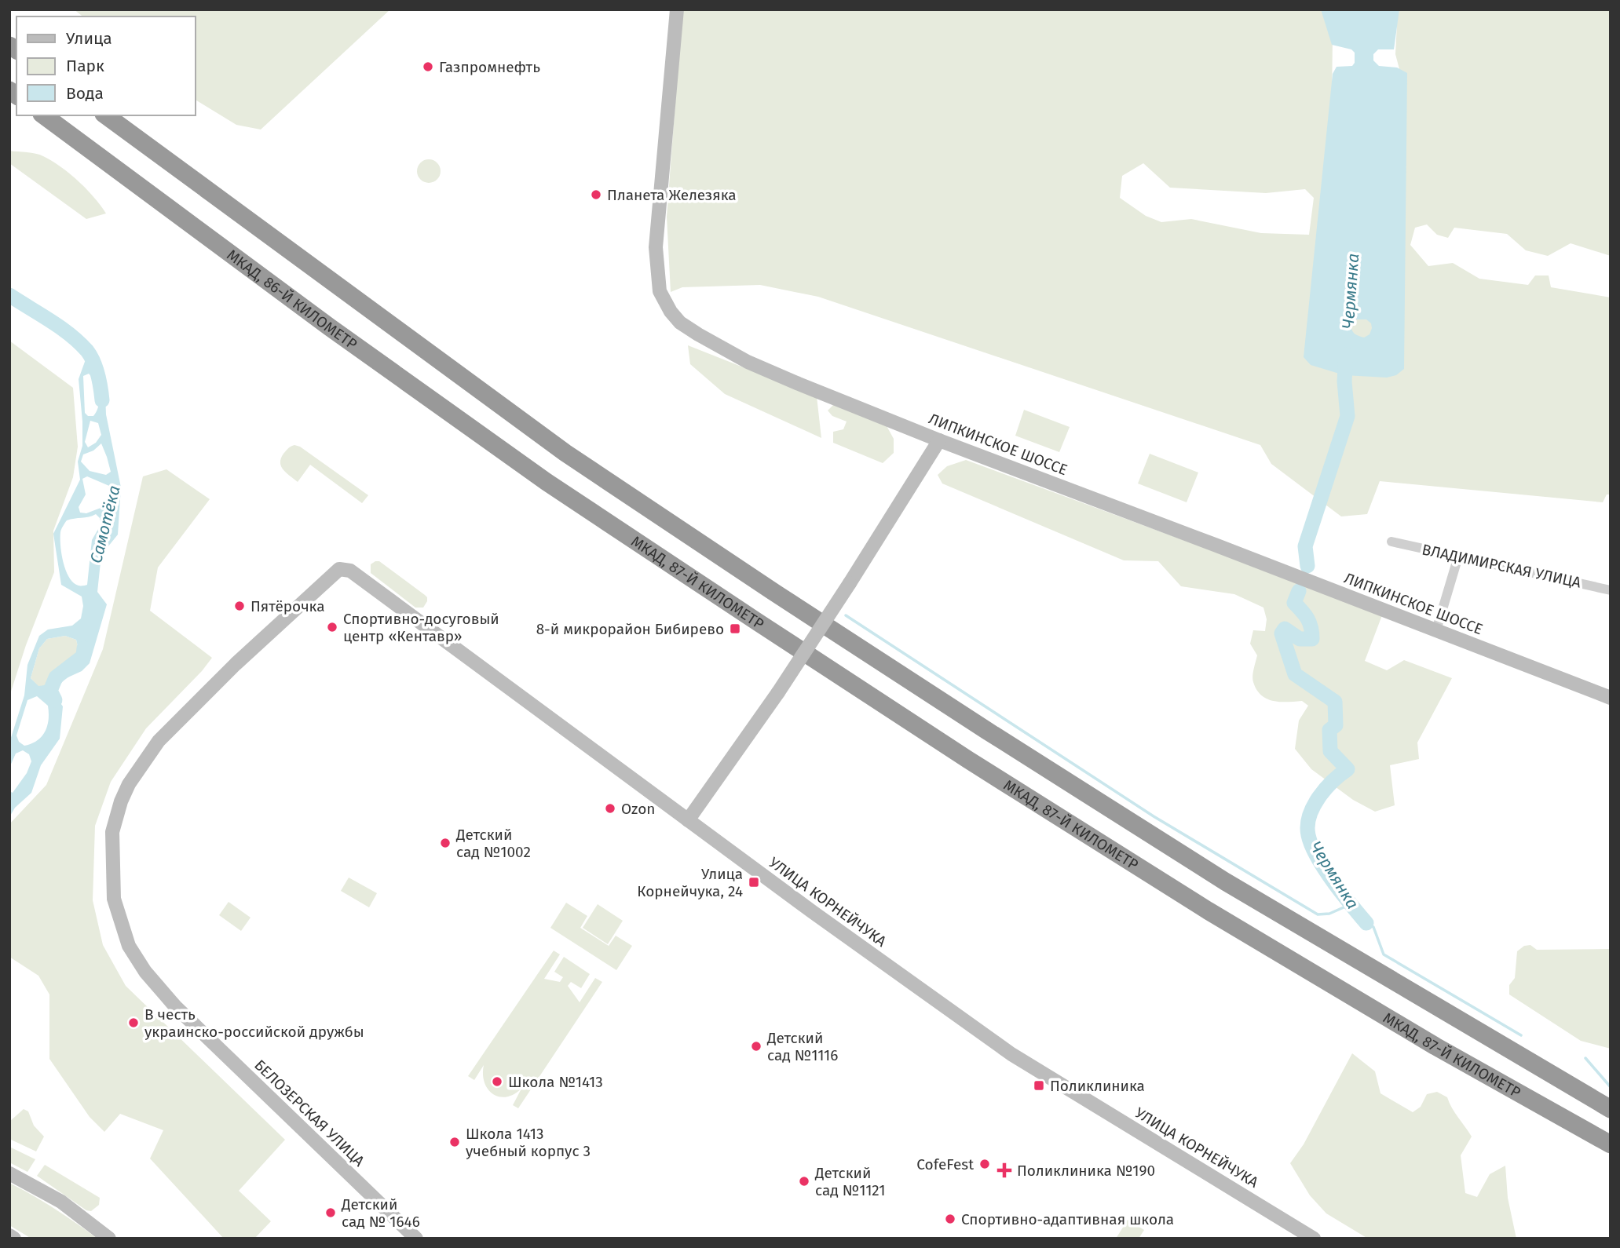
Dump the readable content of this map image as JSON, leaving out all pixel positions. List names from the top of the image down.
{
  "streets": {
    "highway": ["МКАД, 86-Й КИЛОМЕТР", "МКАД, 87-Й КИЛОМЕТР"],
    "street": [
      "ЛИПКИНСКОЕ ШОССЕ",
      "ВЛАДИМИРСКАЯ УЛИЦА",
      "УЛИЦА КОРНЕЙЧУКА",
      "БЕЛОЗЕРСКАЯ УЛИЦА"
    ]
  },
  "crossings": [
    ["МКАД, 86-Й КИЛОМЕТР", "МКАД, 87-Й КИЛОМЕТР"],
    ["УЛИЦА КОРНЕЙЧУКА", "БЕЛОЗЕРСКАЯ УЛИЦА"]
  ],
  "water": ["Чермянка", "Самотёка"],
  "places": {
    "other": [
      "Газпромнефть",
      "Планета Железяка",
      "Пятёрочка",
      "Спортивно-досуговый центр «Кентавр»",
      "Ozon",
      "Детский сад №1002",
      "В честь украинско-российской дружбы",
      "Детский сад №1116",
      "Школа №1413",
      "Школа 1413 учебный корпус 3",
      "CofeFest",
      "Детский сад №1121",
      "Детский сад № 1646",
      "Спортивно-адаптивная школа"
    ],
    "transit": ["8-й микрорайон Бибирево", "Улица Корнейчука, 24", "Поликлиника"],
    "health": ["Поликлиника №190"]
  },
  "legend": ["Улица", "Парк", "Вода"]
}
